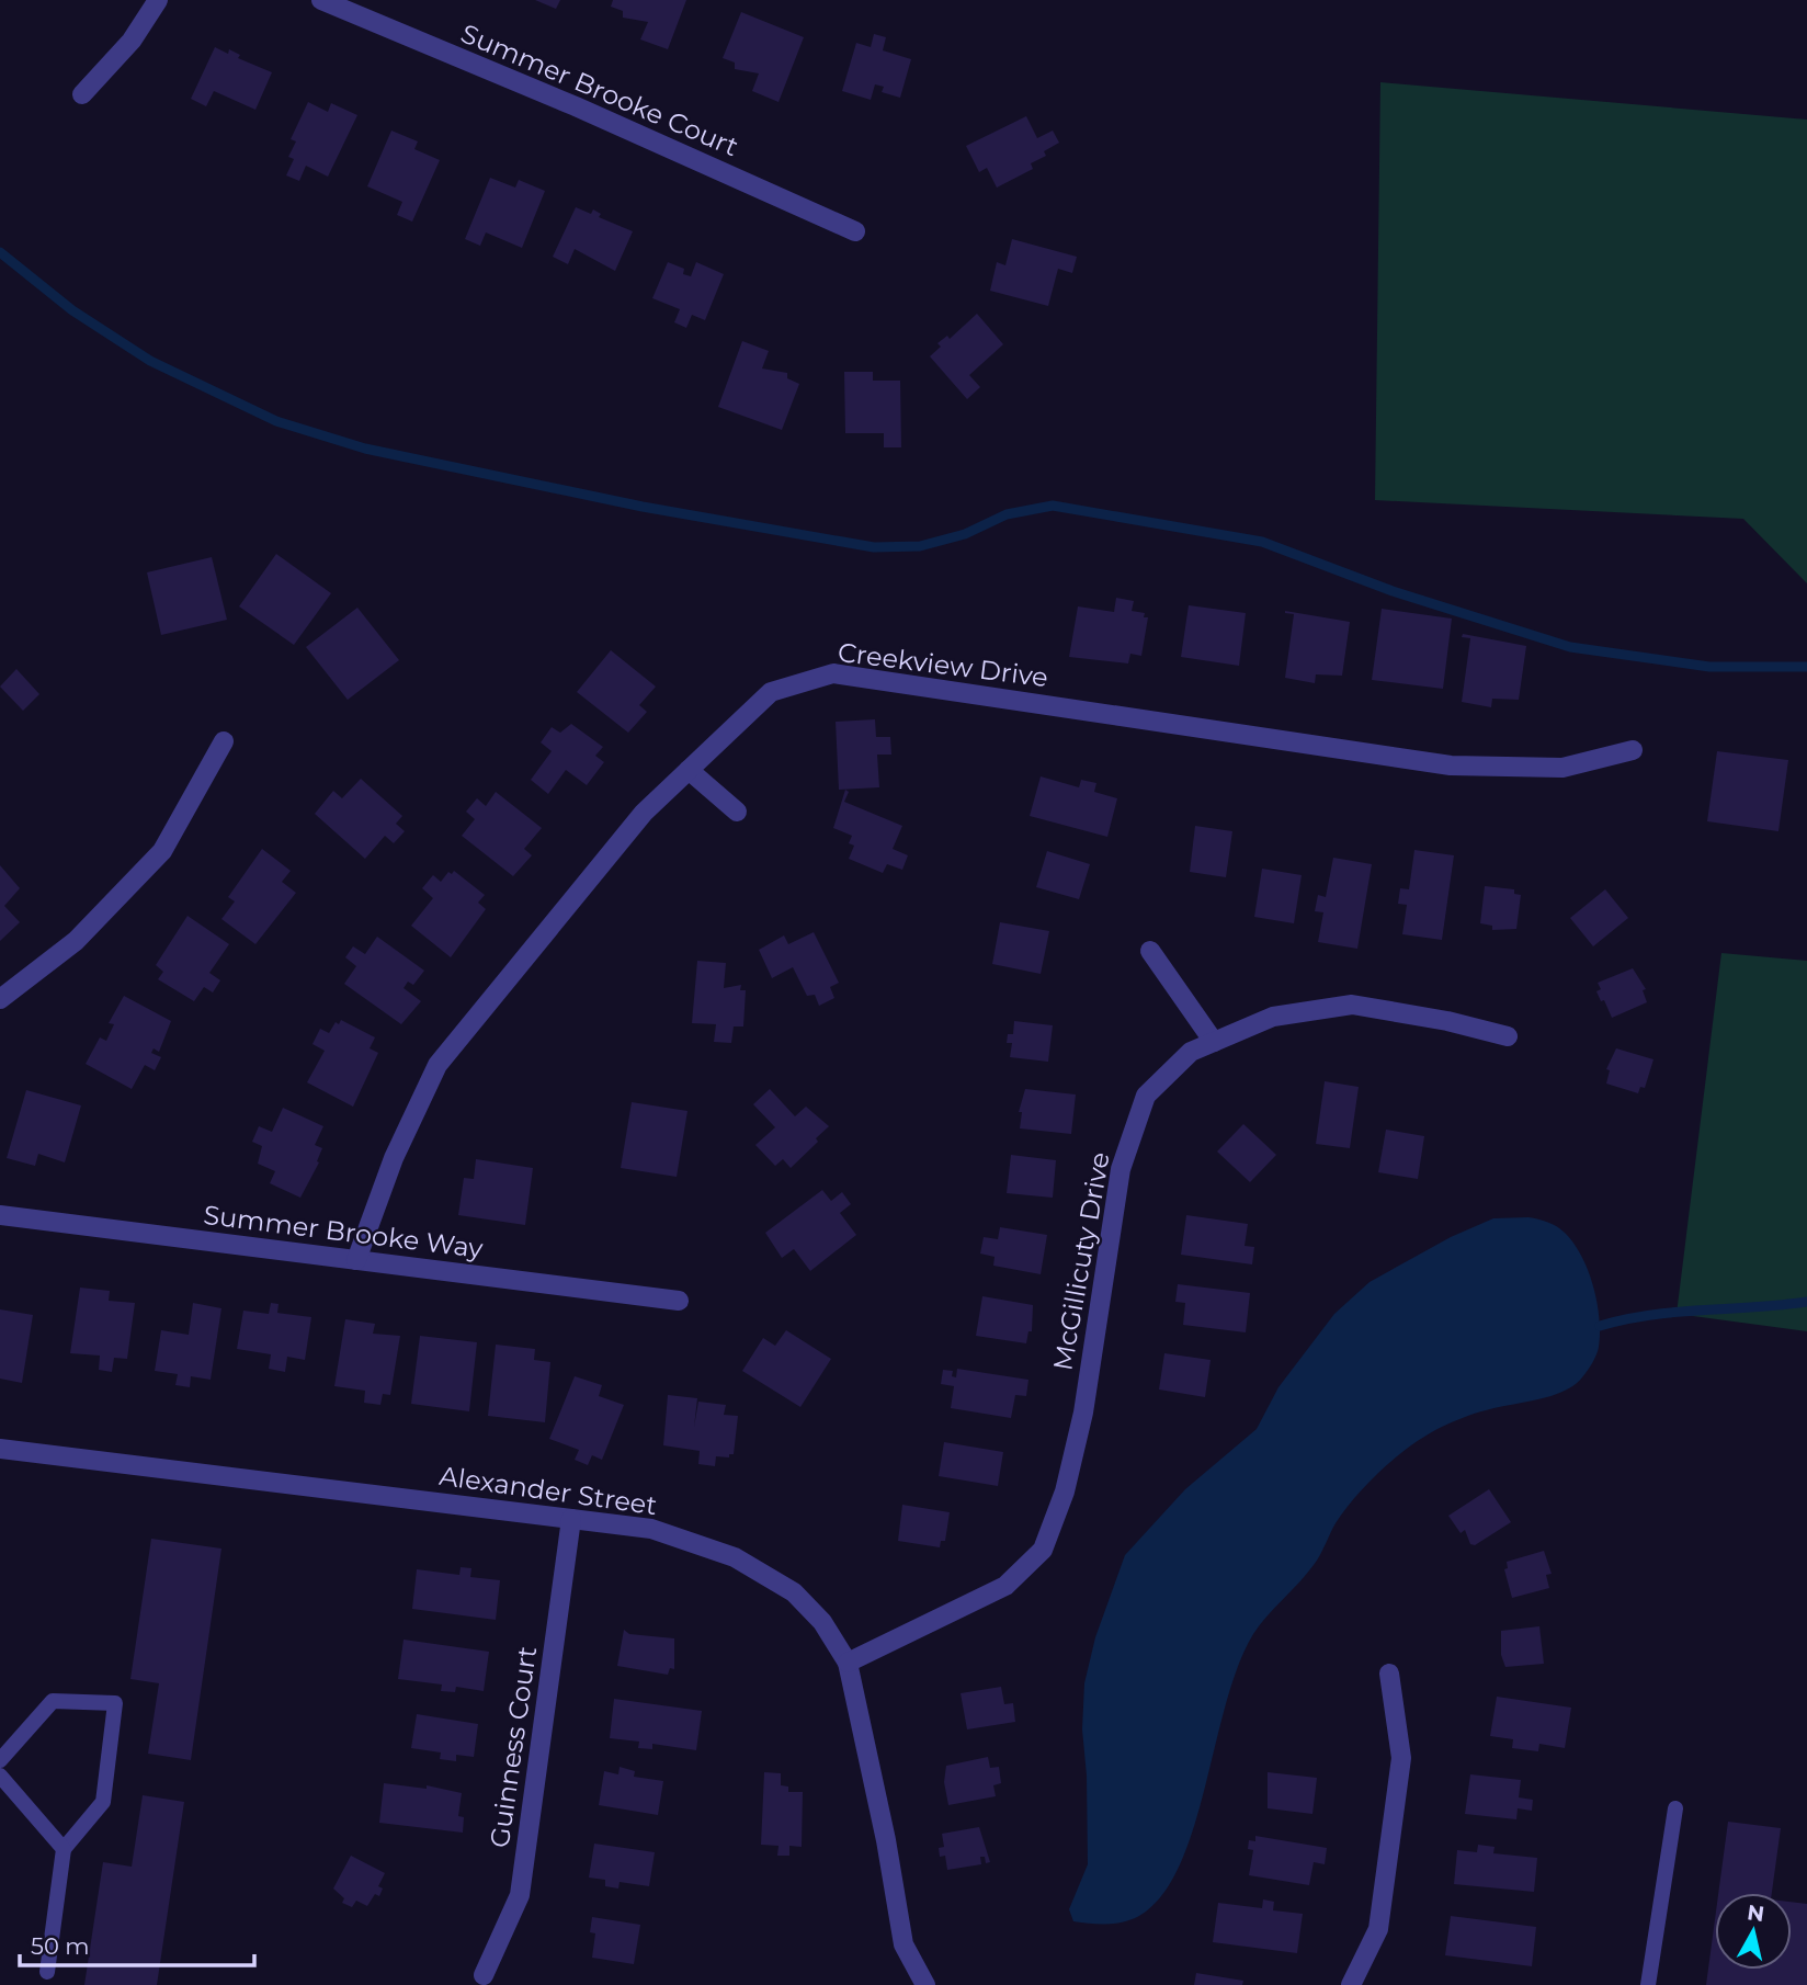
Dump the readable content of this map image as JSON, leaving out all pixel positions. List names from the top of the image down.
{
  "streets": {
    "street": [
      "Summer Brooke Court",
      "Creekview Drive",
      "Summer Brooke Way",
      "McGillicuty Drive",
      "Alexander Street",
      "Guinness Court"
    ]
  },
  "crossings": [
    ["Creekview Drive", "Summer Brooke Way"],
    ["McGillicuty Drive", "Alexander Street"],
    ["Alexander Street", "Guinness Court"]
  ],
  "scale_bar": "50 m",
  "north": "top"
}
